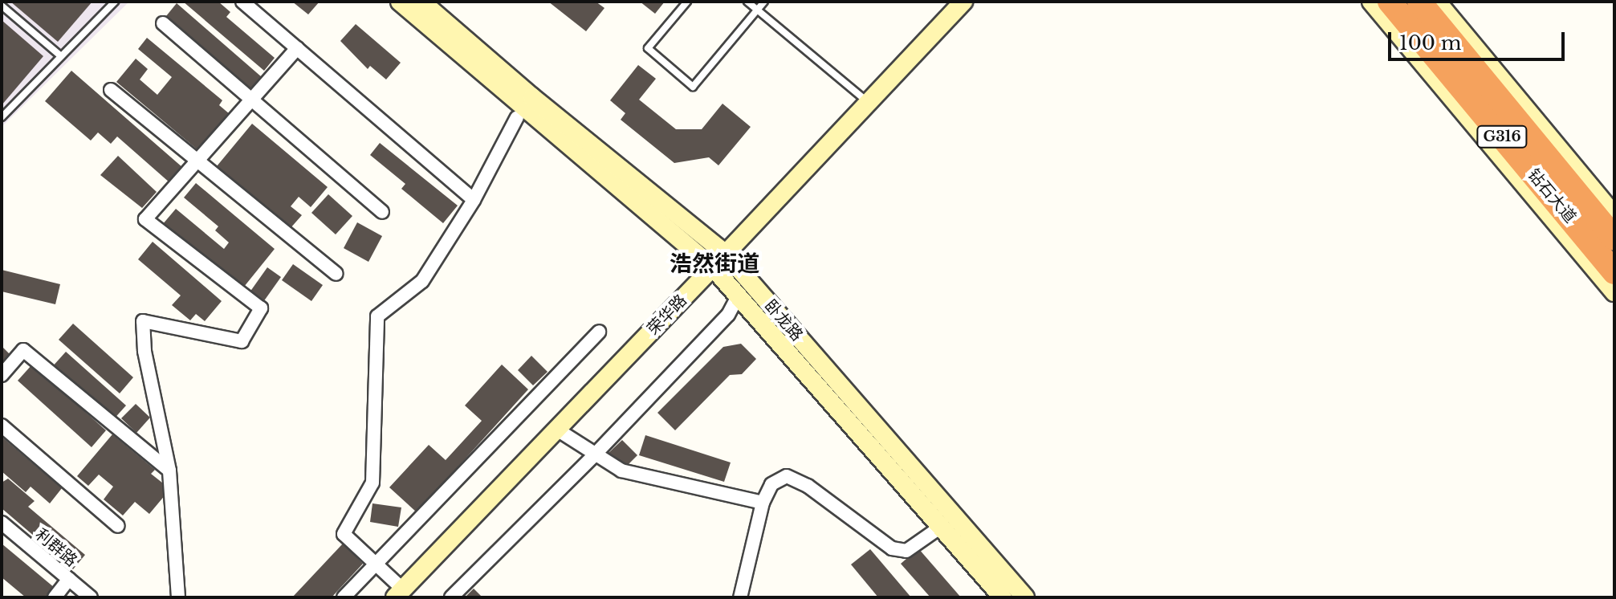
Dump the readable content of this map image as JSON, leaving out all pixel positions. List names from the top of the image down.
{
  "streets": {
    "highway": ["G316", "钻石大道"],
    "main road": ["荣华路", "卧龙路"],
    "street": ["利群路"]
  },
  "crossings": [
    ["荣华路", "卧龙路"]
  ],
  "districts": ["浩然街道"],
  "scale_bar": "100 m"
}
